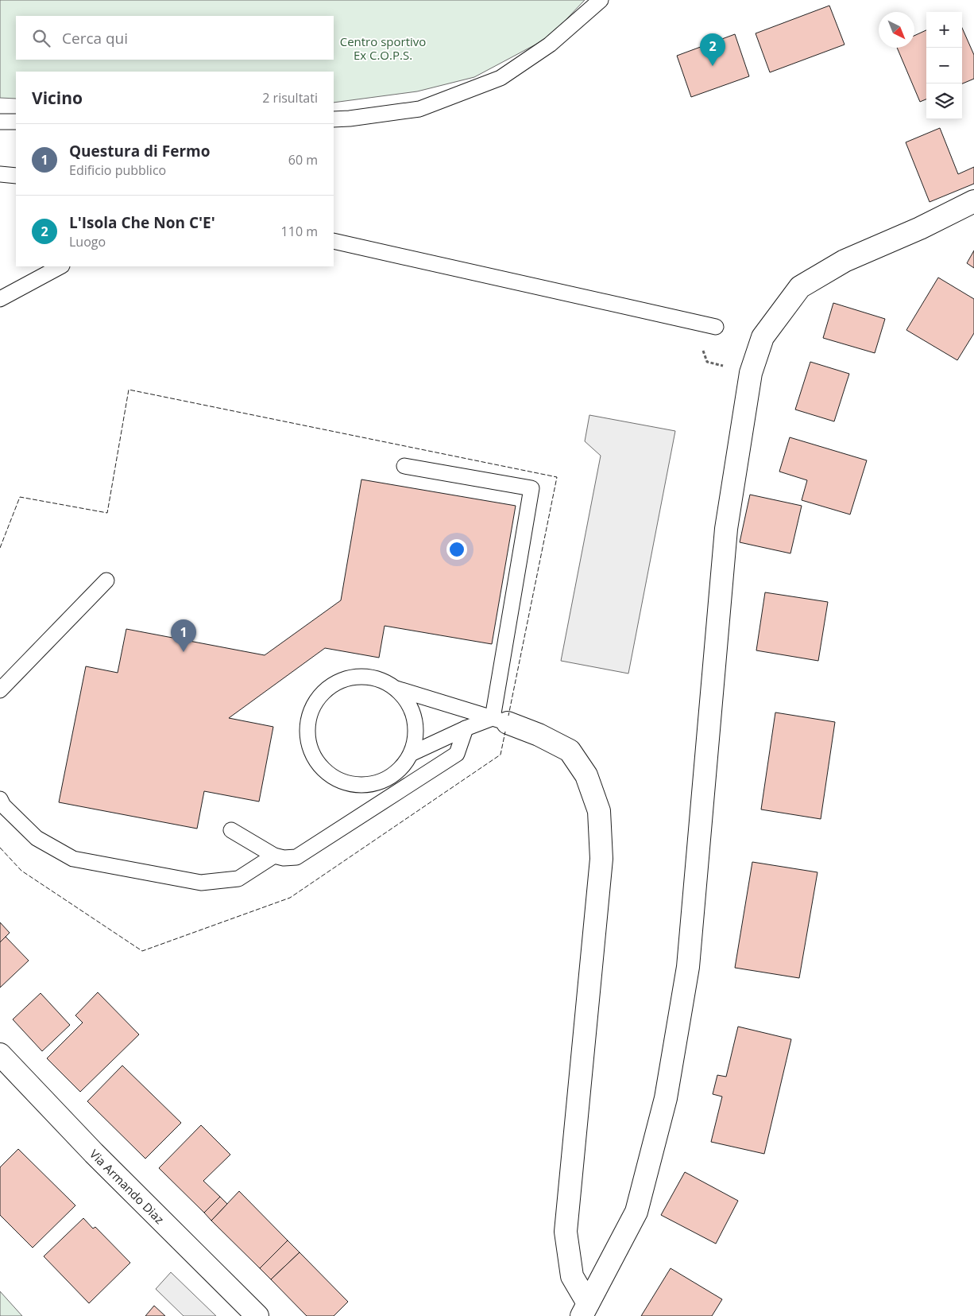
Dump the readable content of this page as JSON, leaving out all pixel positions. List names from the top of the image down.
{
  "streets": {
    "street": ["Via Armando Diaz"]
  },
  "parks": ["Centro sportivo Ex C.O.P.S."],
  "north": "bottom right",
  "page": {
    "map_buttons": ["+", "−"],
    "search": "Cerca qui",
    "pins": ["2", "1"],
    "heading": ["Vicino", "2 risultati"],
    "list": [
      {
        "mark": "1",
        "name": "Questura di Fermo",
        "note": "Edificio pubblico",
        "value": "60 m"
      },
      {
        "mark": "2",
        "name": "L'Isola Che Non C'E'",
        "note": "Luogo",
        "value": "110 m"
      }
    ]
  }
}
